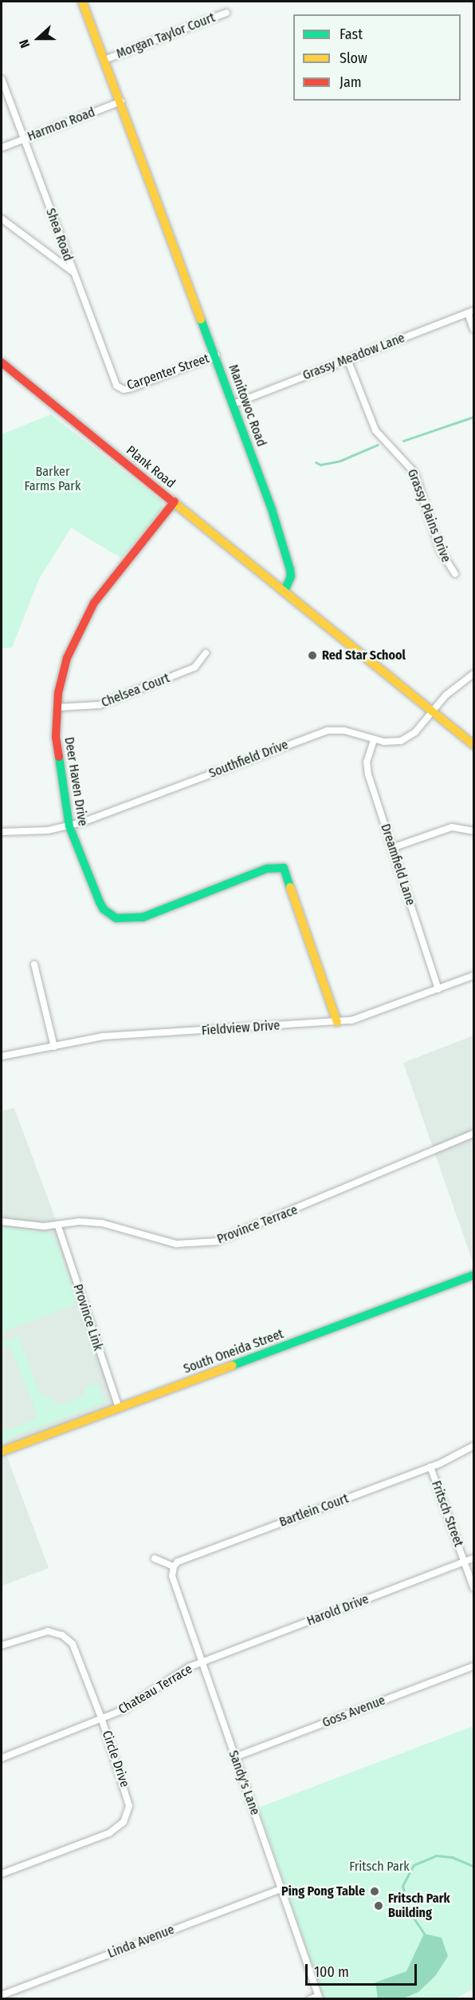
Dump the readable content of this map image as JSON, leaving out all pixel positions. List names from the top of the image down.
{
  "streets": {
    "main road": [
      "Manitowoc Road",
      "Plank Road",
      "Deer Haven Drive",
      "South Oneida Street"
    ],
    "street": [
      "Morgan Taylor Court",
      "Harmon Road",
      "Shea Road",
      "Grassy Meadow Lane",
      "Carpenter Street",
      "Grassy Plains Drive",
      "Chelsea Court",
      "Southfield Drive",
      "Dreamfield Lane",
      "Fieldview Drive",
      "Province Terrace",
      "Province Link",
      "Bartlein Court",
      "Fritsch Street",
      "Harold Drive",
      "Chateau Terrace",
      "Goss Avenue",
      "Circle Drive",
      "Sandy's Lane",
      "Linda Avenue"
    ]
  },
  "crossings": [
    ["Morgan Taylor Court", "Manitowoc Road"],
    ["Harmon Road", "Shea Road"],
    ["Harmon Road", "Manitowoc Road"],
    ["Shea Road", "Carpenter Street"],
    ["Grassy Meadow Lane", "Manitowoc Road"],
    ["Grassy Meadow Lane", "Grassy Plains Drive"],
    ["Carpenter Street", "Manitowoc Road"],
    ["Manitowoc Road", "Plank Road"],
    ["Plank Road", "Deer Haven Drive"],
    ["Chelsea Court", "Deer Haven Drive"],
    ["Southfield Drive", "Deer Haven Drive"],
    ["Southfield Drive", "Dreamfield Lane"],
    ["Deer Haven Drive", "Fieldview Drive"],
    ["Dreamfield Lane", "Fieldview Drive"],
    ["Province Terrace", "Province Link"],
    ["Province Link", "South Oneida Street"],
    ["Bartlein Court", "Fritsch Street"],
    ["Bartlein Court", "Sandy's Lane"],
    ["Fritsch Street", "Harold Drive"],
    ["Harold Drive", "Chateau Terrace"],
    ["Harold Drive", "Sandy's Lane"],
    ["Chateau Terrace", "Circle Drive"],
    ["Chateau Terrace", "Sandy's Lane"],
    ["Goss Avenue", "Sandy's Lane"],
    ["Sandy's Lane", "Linda Avenue"]
  ],
  "parks": ["Barker Farms Park", "Fritsch Park"],
  "places": ["Red Star School", "Ping Pong Table", "Fritsch Park Building"],
  "legend": ["Fast", "Slow", "Jam"],
  "scale_bar": "100 m",
  "north": "left"
}
